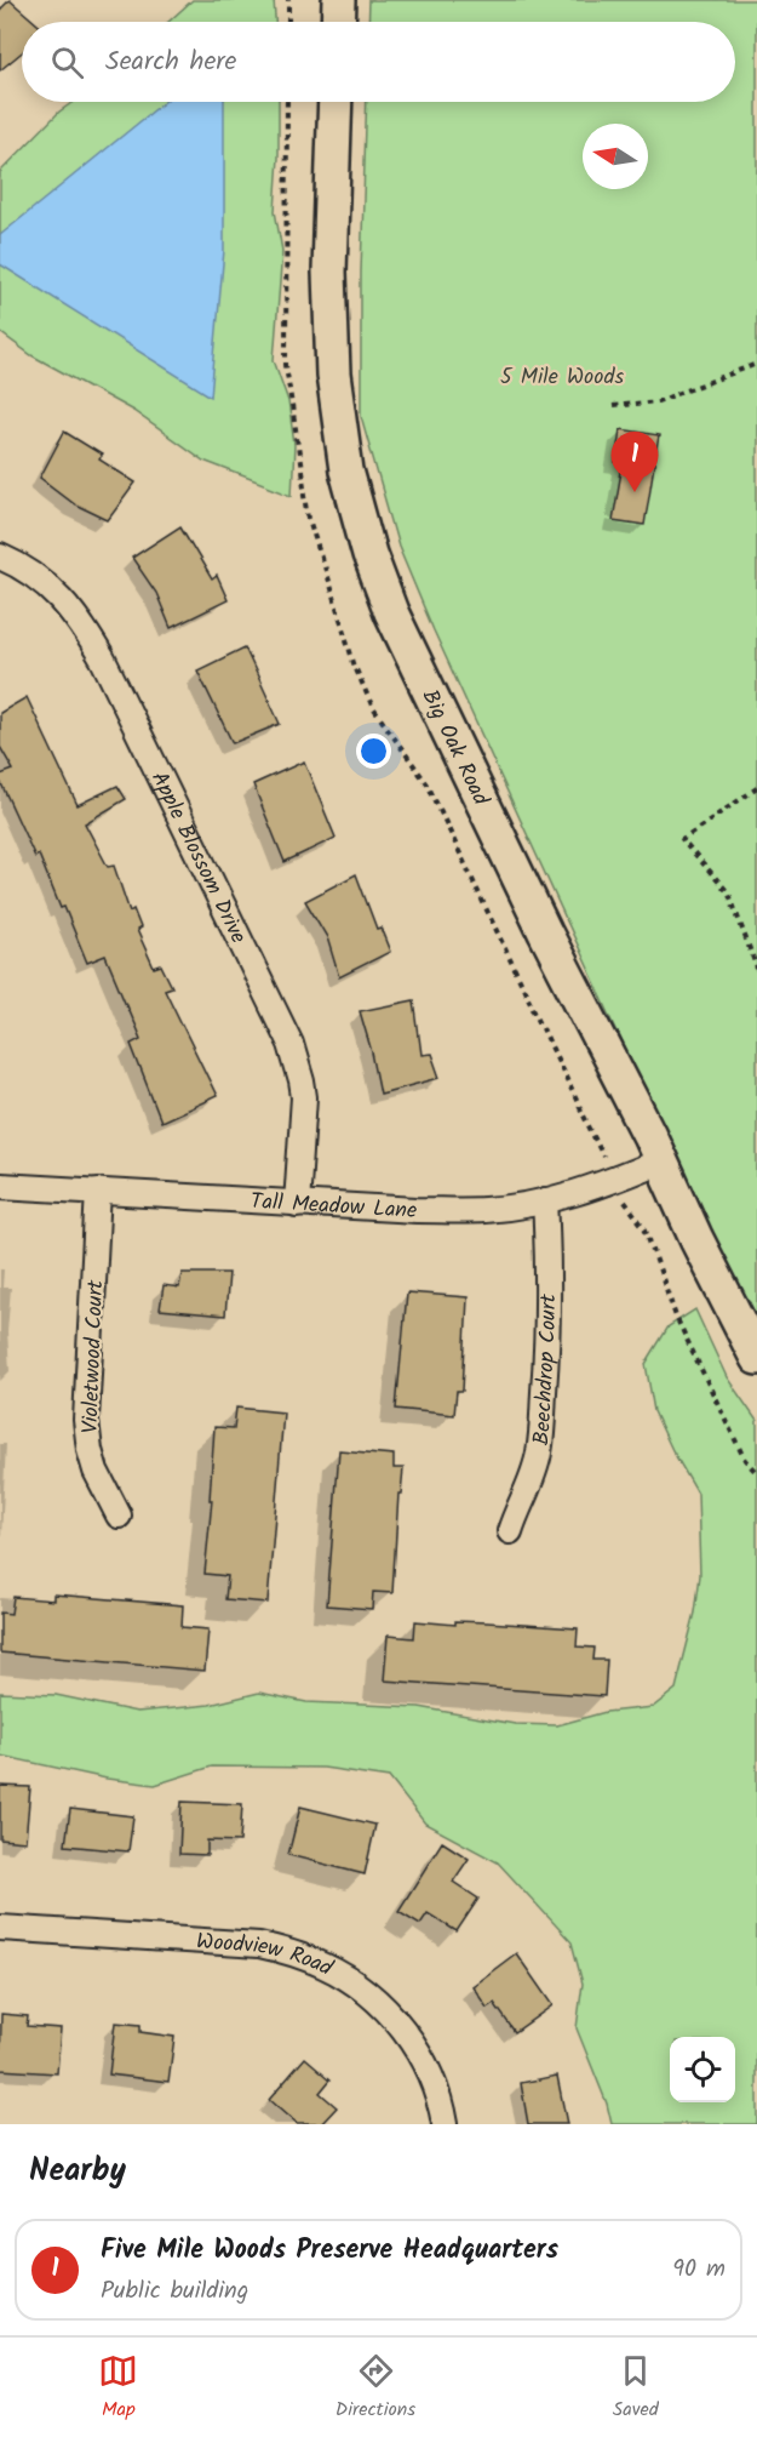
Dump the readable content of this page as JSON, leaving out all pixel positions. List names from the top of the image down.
{
  "streets": {
    "street": [
      "Big Oak Road",
      "Apple Blossom Drive",
      "Tall Meadow Lane",
      "Violetwood Court",
      "Beechdrop Court",
      "Woodview Road"
    ]
  },
  "crossings": [
    ["Big Oak Road", "Tall Meadow Lane"],
    ["Apple Blossom Drive", "Tall Meadow Lane"],
    ["Tall Meadow Lane", "Violetwood Court"],
    ["Tall Meadow Lane", "Beechdrop Court"]
  ],
  "parks": ["5 Mile Woods"],
  "north": "left",
  "page": {
    "search": "Search here",
    "pins": "1",
    "heading": "Nearby",
    "list": [
      {
        "mark": "1",
        "name": "Five Mile Woods Preserve Headquarters",
        "note": "Public building",
        "value": "90 m"
      }
    ],
    "nav": ["Map", "Directions", "Saved"]
  }
}
